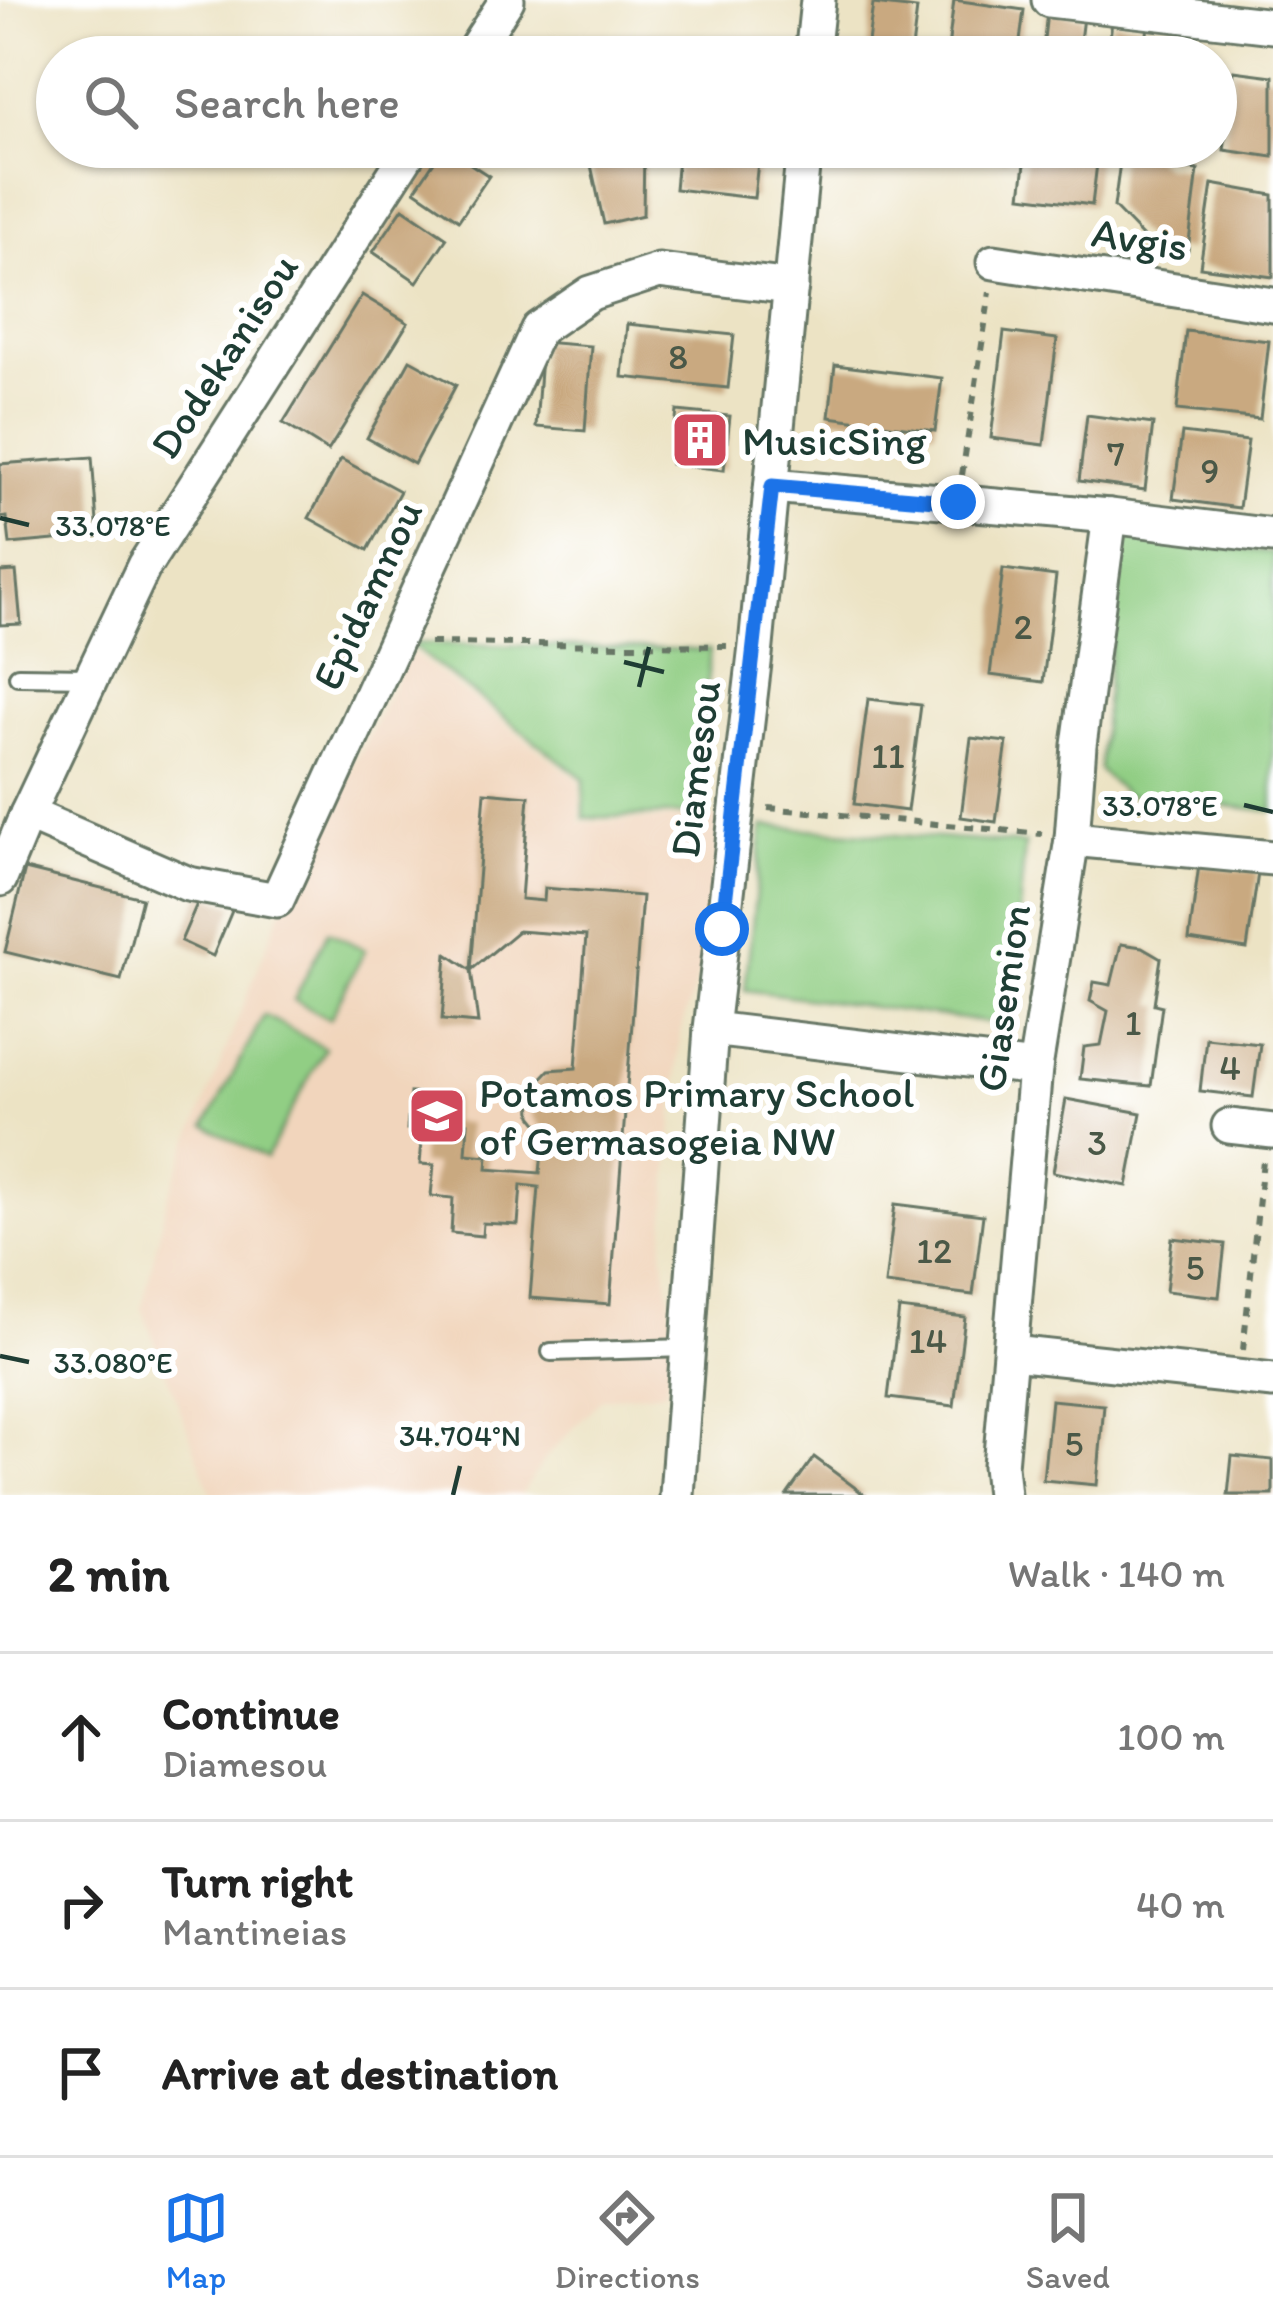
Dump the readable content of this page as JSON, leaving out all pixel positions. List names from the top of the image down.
{
  "streets": {
    "street": [
      "Avgis",
      "Dodekanisou",
      "Epidamnou",
      "Diamesou",
      "Giasemion"
    ]
  },
  "crossings": [
    ["Dodekanisou", "Epidamnou"],
    ["Epidamnou", "Diamesou"]
  ],
  "places": {
    "building": ["MusicSing"],
    "school or university": ["Potamos Primary School of Germasogeia NW"]
  },
  "house_numbers": [
    "8",
    "7",
    "9",
    "2",
    "11",
    "1",
    "4",
    "3",
    "12",
    "5",
    "14",
    "5"
  ],
  "page": {
    "search": "Search here",
    "heading": ["2 min", "Walk · 140 m"],
    "list": [
      ["Continue", "Diamesou", "100 m"],
      ["Turn right", "Mantineias", "40 m"],
      "Arrive at destination"
    ],
    "nav": ["Map", "Directions", "Saved"]
  },
  "coordinates": ["33.078°E", "33.080°E", "34.704°N"]
}
